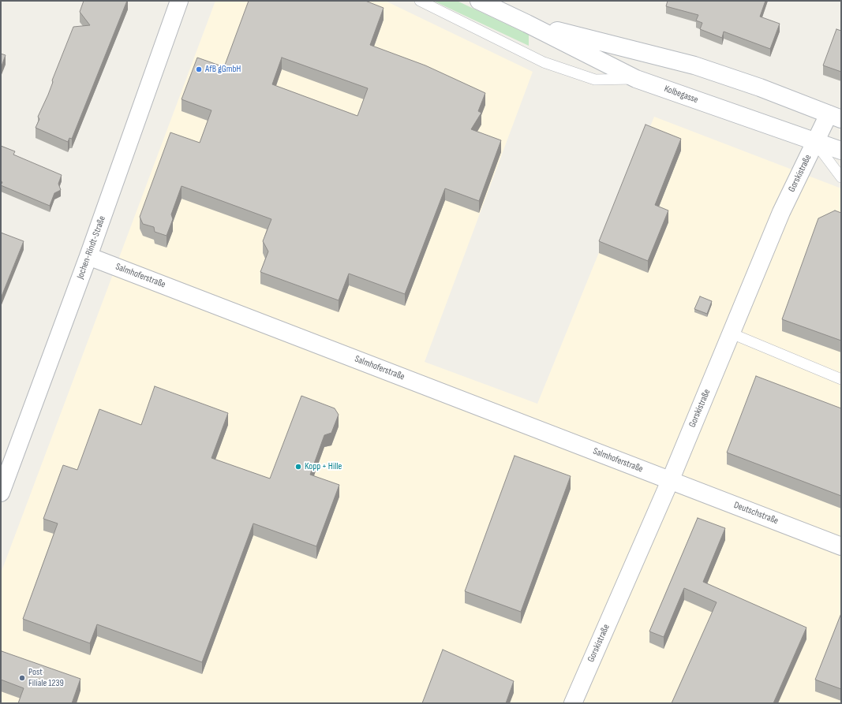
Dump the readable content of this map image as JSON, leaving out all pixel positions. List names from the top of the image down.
{
  "streets": {
    "street": [
      "Kolbegasse",
      "Gorskistraße",
      "Jochen-Rindt-Straße",
      "Salmhoferstraße",
      "Deutschstraße"
    ]
  },
  "crossings": [
    ["Kolbegasse", "Gorskistraße"],
    ["Gorskistraße", "Salmhoferstraße"],
    ["Gorskistraße", "Deutschstraße"],
    ["Jochen-Rindt-Straße", "Salmhoferstraße"],
    ["Salmhoferstraße", "Deutschstraße"]
  ],
  "places": ["AfB gGmbH", "Kopp + Hille", "Post Filiale 1239"]
}
